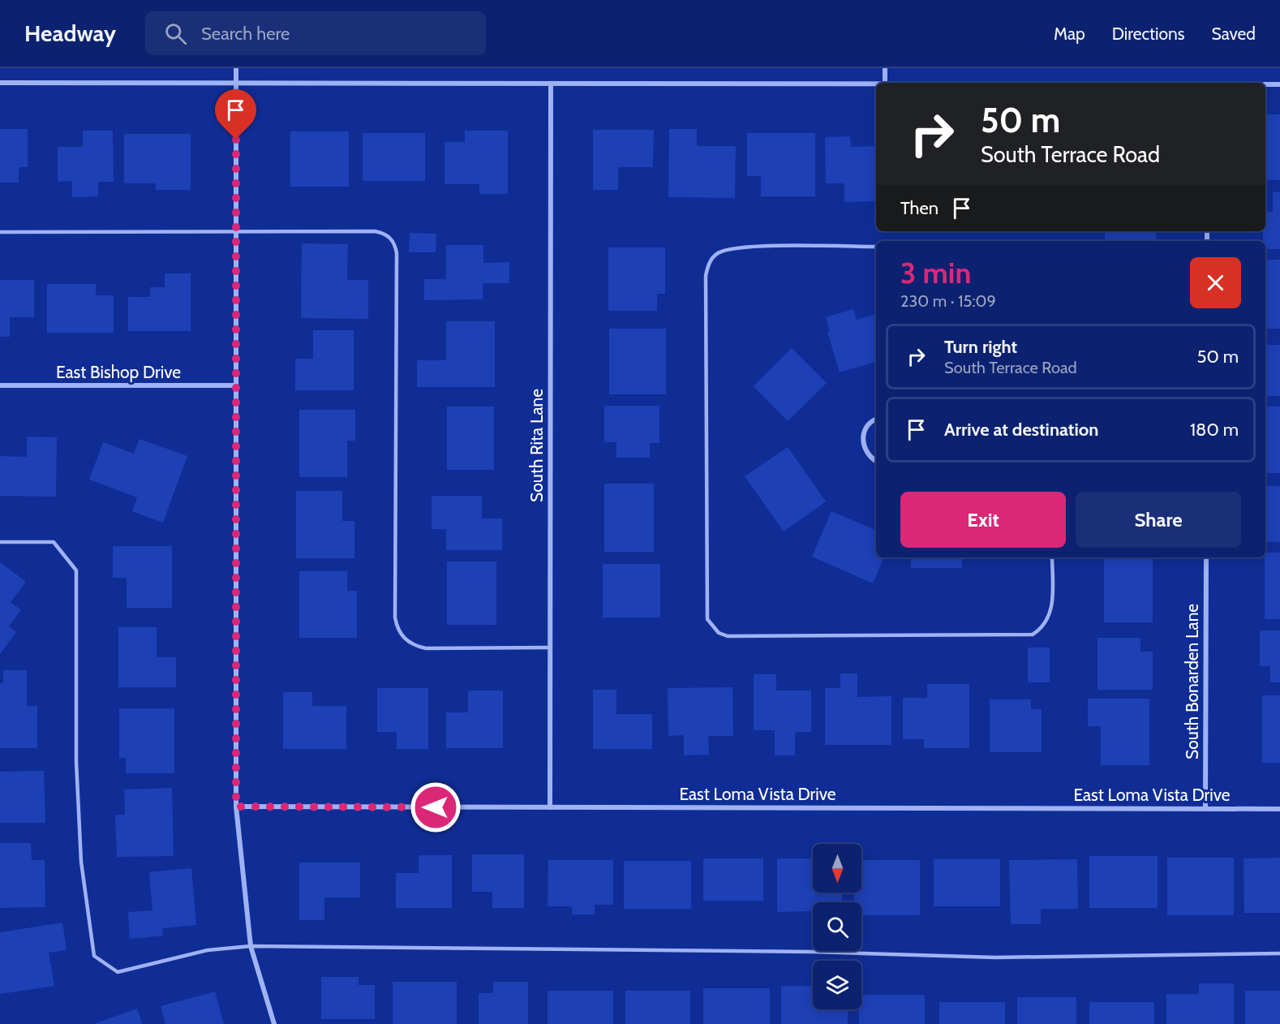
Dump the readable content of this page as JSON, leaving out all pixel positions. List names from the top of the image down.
{
  "streets": {
    "street": [
      "East Bishop Drive",
      "South Rita Lane",
      "South Bonarden Lane",
      "East Loma Vista Drive"
    ]
  },
  "crossings": [
    ["South Rita Lane", "East Loma Vista Drive"],
    ["South Bonarden Lane", "East Loma Vista Drive"]
  ],
  "north": "bottom",
  "page": {
    "header": "Headway",
    "search": "Search here",
    "nav": ["Map", "Directions", "Saved"],
    "turn": ["50 m", "South Terrace Road"],
    "then": "Then",
    "heading": ["3 min", "230 m · 15:09"],
    "list": [
      {
        "name": "Turn right",
        "note": "South Terrace Road",
        "value": "50 m"
      },
      {
        "name": "Arrive at destination",
        "value": "180 m"
      }
    ],
    "buttons": ["Exit", "Share"]
  }
}
